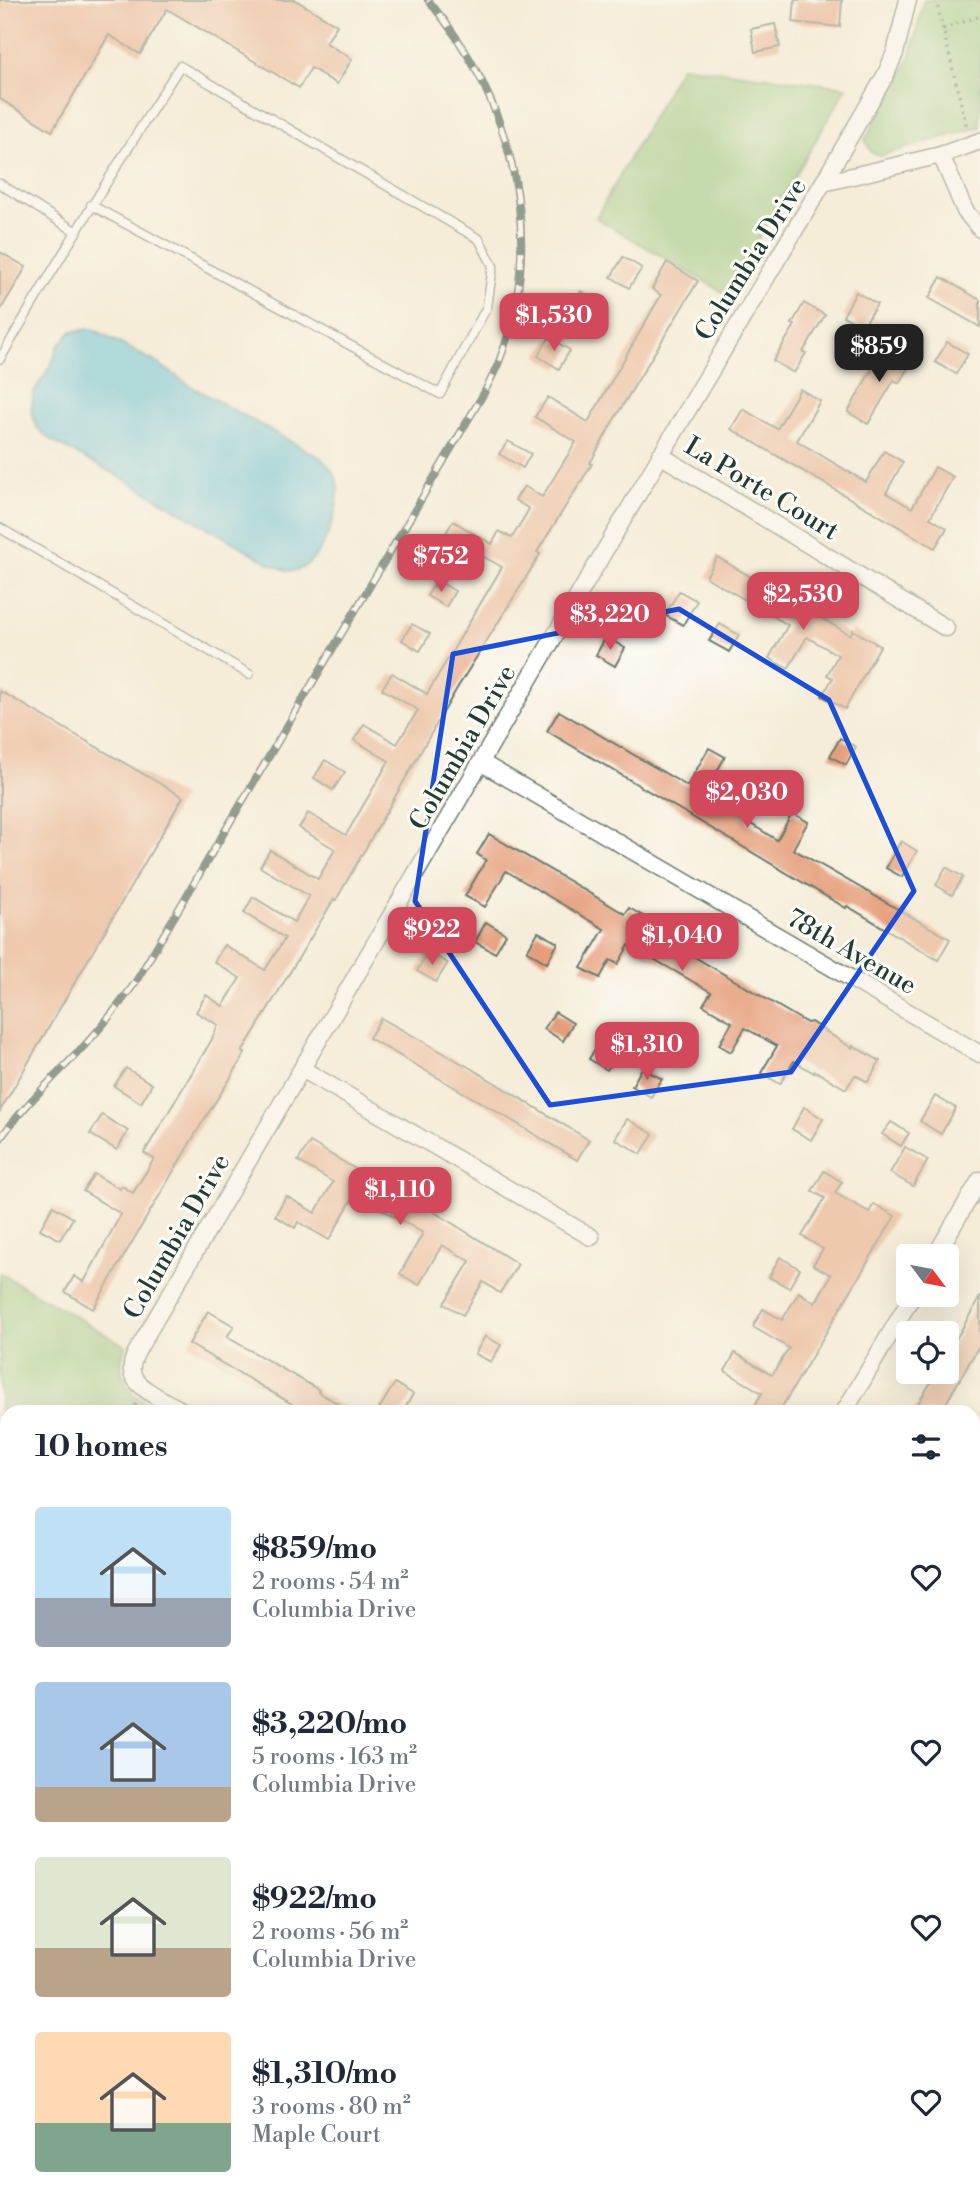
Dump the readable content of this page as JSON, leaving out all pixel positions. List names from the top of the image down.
{
  "streets": {
    "street": ["Columbia Drive", "La Porte Court", "78th Avenue"]
  },
  "crossings": [
    ["Columbia Drive", "La Porte Court"],
    ["Columbia Drive", "78th Avenue"]
  ],
  "north": "bottom right",
  "page": {
    "price": [
      "$1,530",
      "$859",
      "$752",
      "$2,530",
      "$3,220",
      "$2,030",
      "$922",
      "$1,040",
      "$1,310",
      "$1,110"
    ],
    "heading": "10 homes",
    "list": [
      {
        "name": "$859/mo",
        "note": "2 rooms · 54 m² · Columbia Drive"
      },
      {
        "name": "$3,220/mo",
        "note": "5 rooms · 163 m² · Columbia Drive"
      },
      {
        "name": "$922/mo",
        "note": "2 rooms · 56 m² · Columbia Drive"
      },
      {
        "name": "$1,310/mo",
        "note": "3 rooms · 80 m² · Maple Court"
      }
    ]
  }
}
